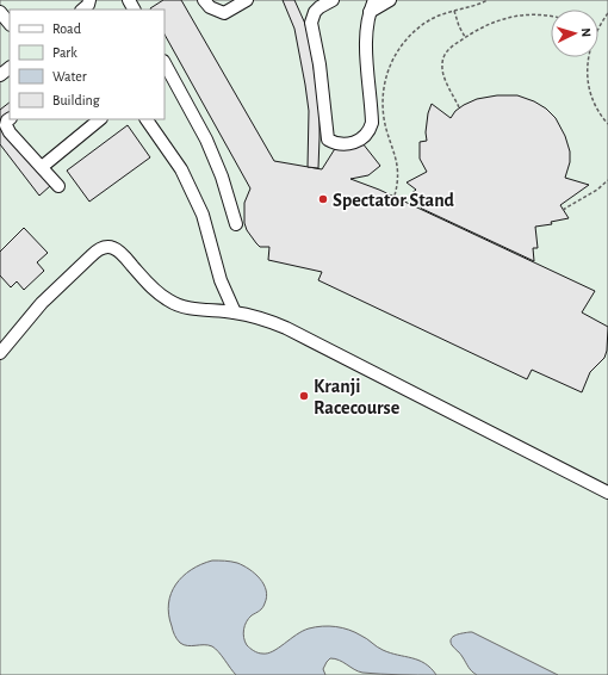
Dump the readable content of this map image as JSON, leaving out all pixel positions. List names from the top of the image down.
{
  "places": ["Spectator Stand", "Kranji Racecourse"],
  "legend": [
    "Road",
    "Park",
    "Water",
    "Building"
  ],
  "north": "right"
}
